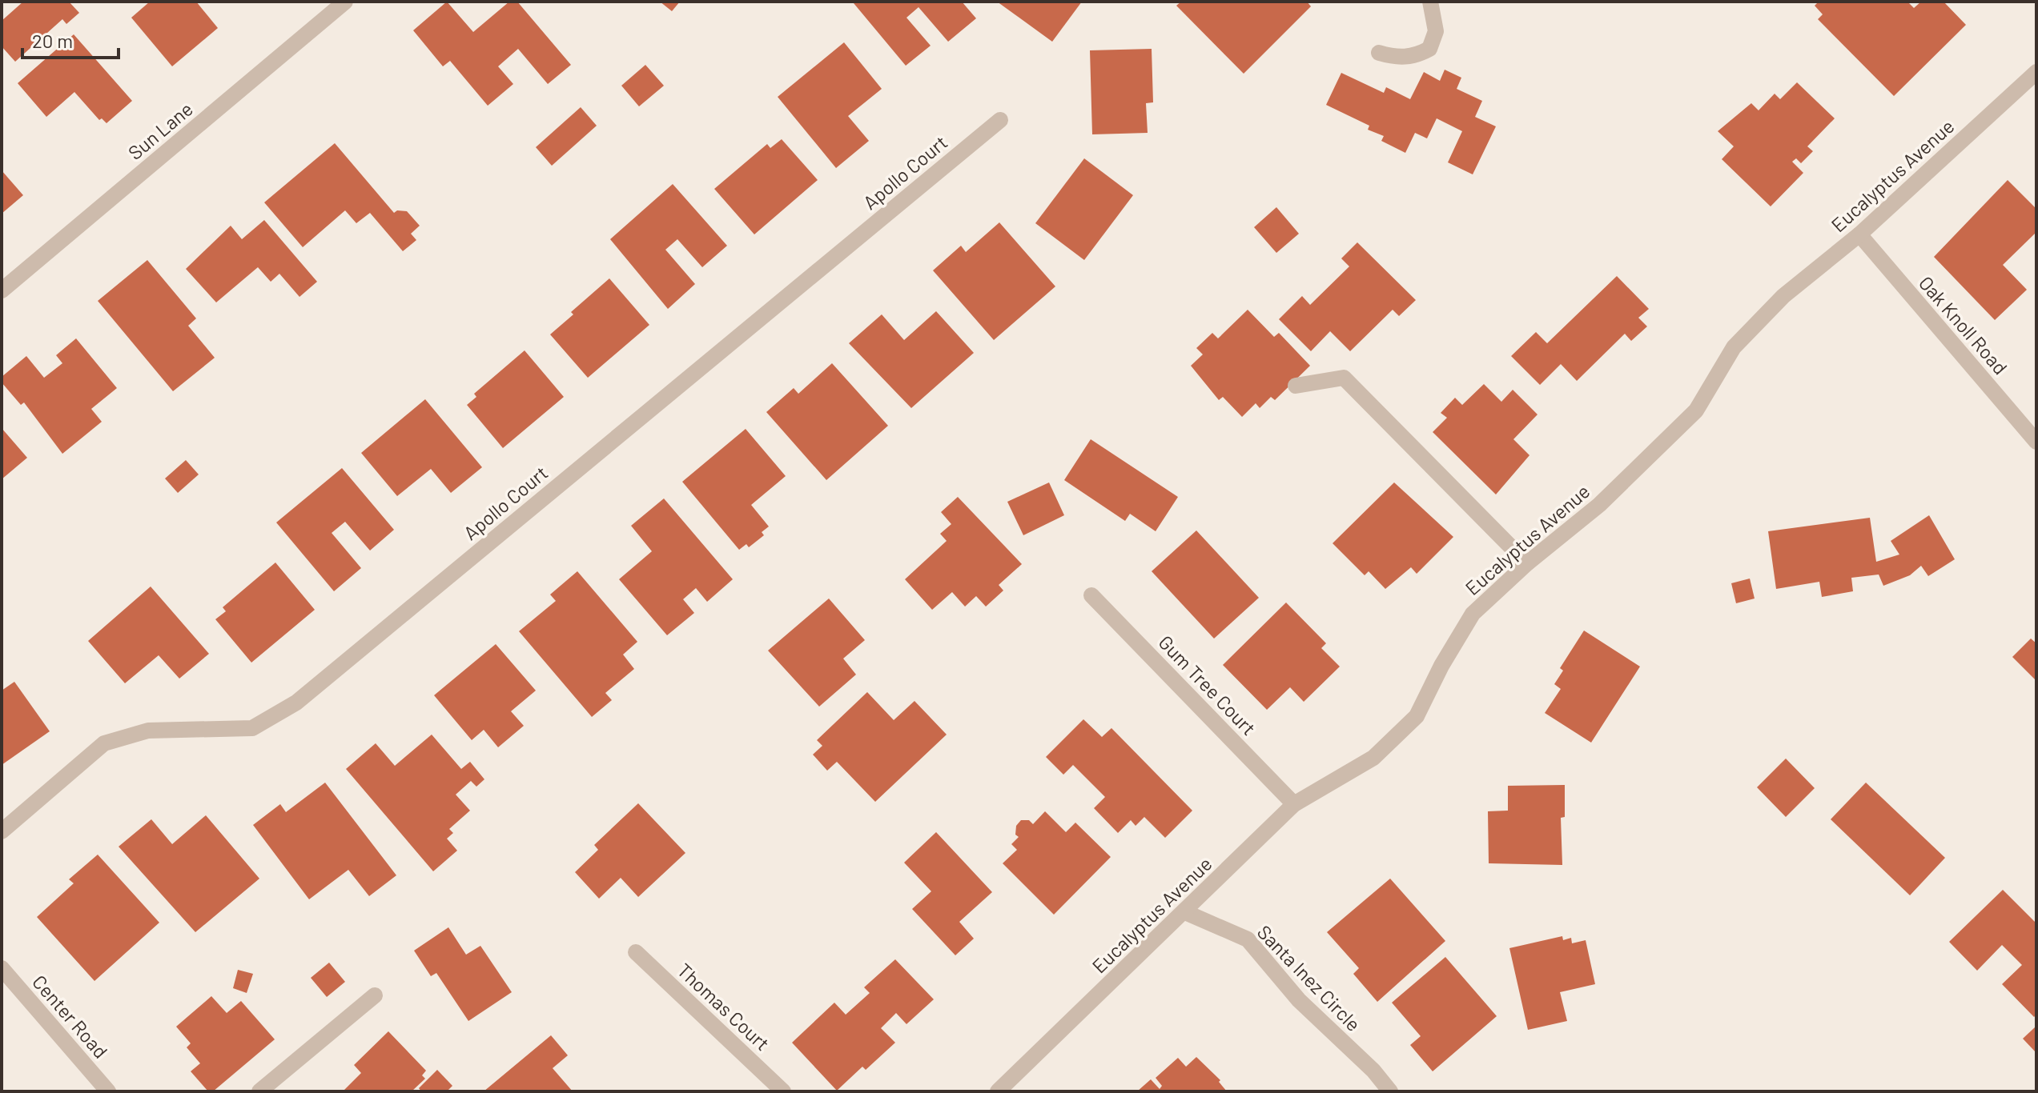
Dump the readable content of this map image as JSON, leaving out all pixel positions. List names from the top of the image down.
{
  "streets": {
    "street": [
      "Sun Lane",
      "Apollo Court",
      "Eucalyptus Avenue",
      "Oak Knoll Road",
      "Gum Tree Court",
      "Santa Inez Circle",
      "Thomas Court",
      "Center Road"
    ]
  },
  "crossings": [
    ["Eucalyptus Avenue", "Oak Knoll Road"],
    ["Eucalyptus Avenue", "Gum Tree Court"],
    ["Eucalyptus Avenue", "Santa Inez Circle"]
  ],
  "scale_bar": "20 m"
}
